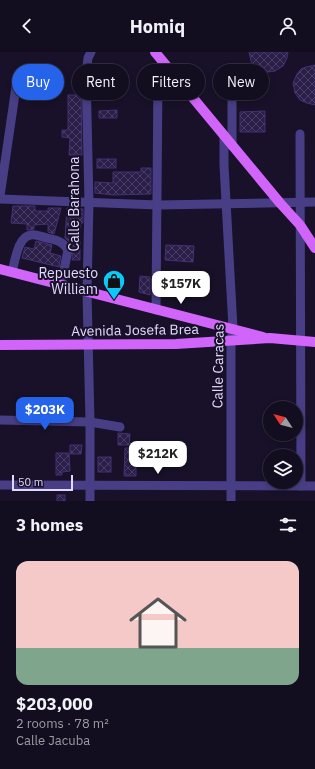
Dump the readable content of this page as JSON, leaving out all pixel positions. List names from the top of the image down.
{
  "streets": {
    "main road": ["Avenida Josefa Brea"],
    "street": ["Calle Barahona", "Calle Caracas"]
  },
  "crossings": [
    ["Calle Barahona", "Avenida Josefa Brea"],
    ["Avenida Josefa Brea", "Calle Caracas"]
  ],
  "places": {
    "shop": ["Repuesto William"]
  },
  "scale_bar": "50 m",
  "north": "top left",
  "page": {
    "header": "Homiq",
    "chip": [
      "Buy",
      "Rent",
      "Filters",
      "New"
    ],
    "price": ["$157K", "$203K", "$212K"],
    "scale": "50 m",
    "heading": "3 homes",
    "list": [
      {
        "name": "$203,000",
        "note": "2 rooms · 78 m² · Calle Jacuba"
      }
    ]
  }
}
